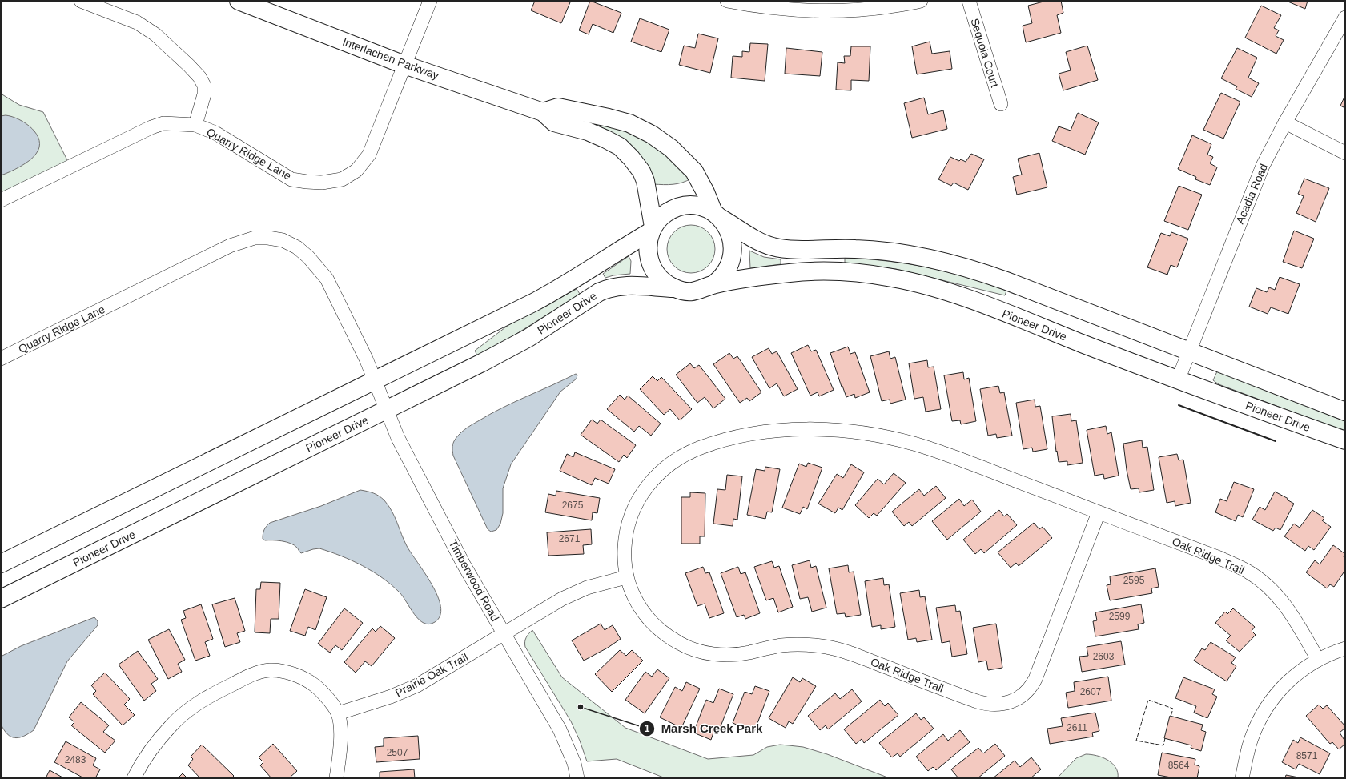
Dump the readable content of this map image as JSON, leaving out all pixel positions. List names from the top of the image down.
{
  "streets": {
    "street": [
      "Sequoia Court",
      "Interlachen Parkway",
      "Quarry Ridge Lane",
      "Acadia Road",
      "Pioneer Drive",
      "Oak Ridge Trail",
      "Timberwood Road",
      "Prairie Oak Trail"
    ]
  },
  "crossings": [
    ["Interlachen Parkway", "Quarry Ridge Lane"],
    ["Interlachen Parkway", "Pioneer Drive"],
    ["Quarry Ridge Lane", "Timberwood Road"],
    ["Acadia Road", "Pioneer Drive"],
    ["Pioneer Drive", "Timberwood Road"],
    ["Timberwood Road", "Prairie Oak Trail"]
  ],
  "places": ["Marsh Creek Park"],
  "house_numbers": [
    "2675",
    "2671",
    "2595",
    "2599",
    "2603",
    "2607",
    "2611",
    "2507",
    "8571",
    "2483",
    "8564"
  ]
}
